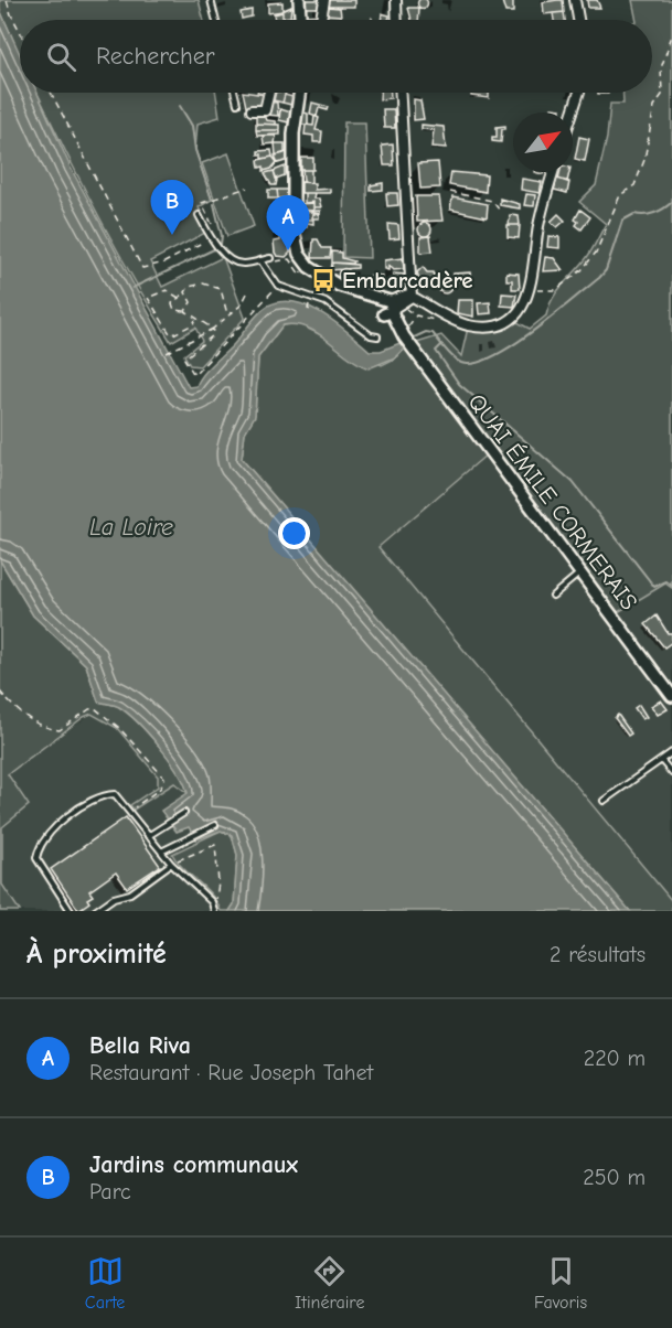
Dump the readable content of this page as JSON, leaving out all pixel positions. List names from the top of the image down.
{
  "streets": {
    "street": ["QUAI ÉMILE CORMERAIS"]
  },
  "water": ["La Loire"],
  "places": {
    "bus stop": ["Embarcadère"]
  },
  "north": "top right",
  "page": {
    "search": "Rechercher",
    "pins": ["B", "A"],
    "heading": ["À proximité", "2 résultats"],
    "list": [
      {
        "mark": "A",
        "name": "Bella Riva",
        "note": "Restaurant · Rue Joseph Tahet",
        "value": "220 m"
      },
      {
        "mark": "B",
        "name": "Jardins communaux",
        "note": "Parc",
        "value": "250 m"
      }
    ],
    "nav": ["Carte", "Itinéraire", "Favoris"]
  }
}
